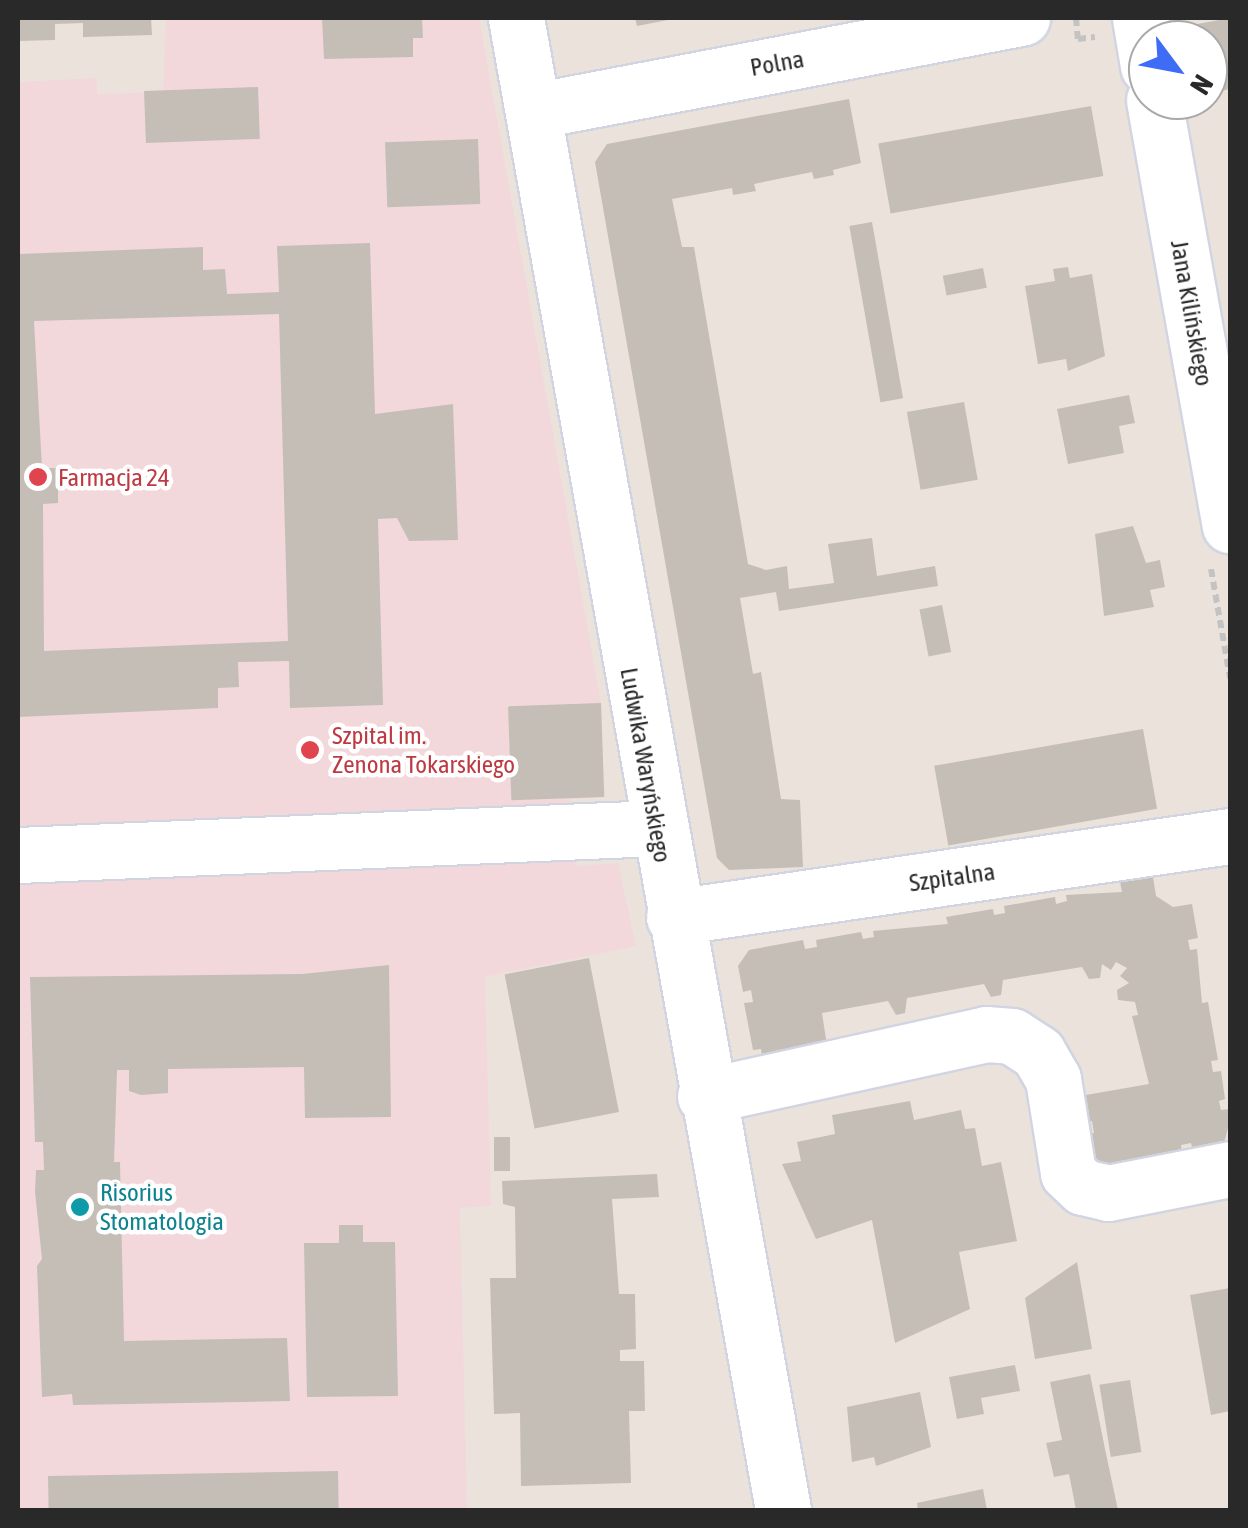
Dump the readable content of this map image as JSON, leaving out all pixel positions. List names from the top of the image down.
{
  "streets": {
    "street": [
      "Polna",
      "Jana Kilińskiego",
      "Ludwika Waryńskiego",
      "Szpitalna"
    ]
  },
  "crossings": [
    ["Polna", "Ludwika Waryńskiego"],
    ["Ludwika Waryńskiego", "Szpitalna"]
  ],
  "places": ["Farmacja 24", "Szpital im. Zenona Tokarskiego", "Risorius Stomatologia"],
  "north": "bottom right"
}
